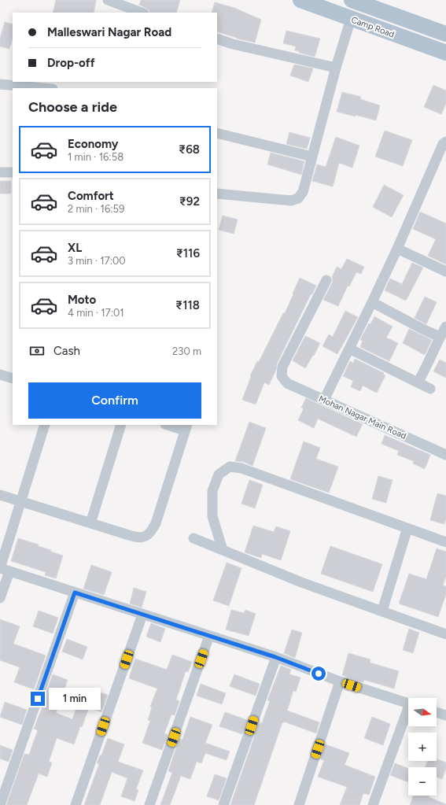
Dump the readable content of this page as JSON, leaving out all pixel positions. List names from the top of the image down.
{
  "streets": {
    "main road": ["Camp Road"],
    "street": ["Mohan Nagar Main Road"]
  },
  "north": "right",
  "page": {
    "banner": ["Malleswari Nagar Road", "Drop-off"],
    "heading": "Choose a ride",
    "list": [
      {
        "name": "Economy",
        "note": "1 min · 16:58",
        "value": "₹68"
      },
      {
        "name": "Comfort",
        "note": "2 min · 16:59",
        "value": "₹92"
      },
      {
        "name": "XL",
        "note": "3 min · 17:00",
        "value": "₹116"
      },
      {
        "name": "Moto",
        "note": "4 min · 17:01",
        "value": "₹118"
      }
    ],
    "pay": ["Cash", "230 m"],
    "buttons": "Confirm",
    "bubble": "1 min",
    "map_buttons": ["+", "−"]
  }
}
